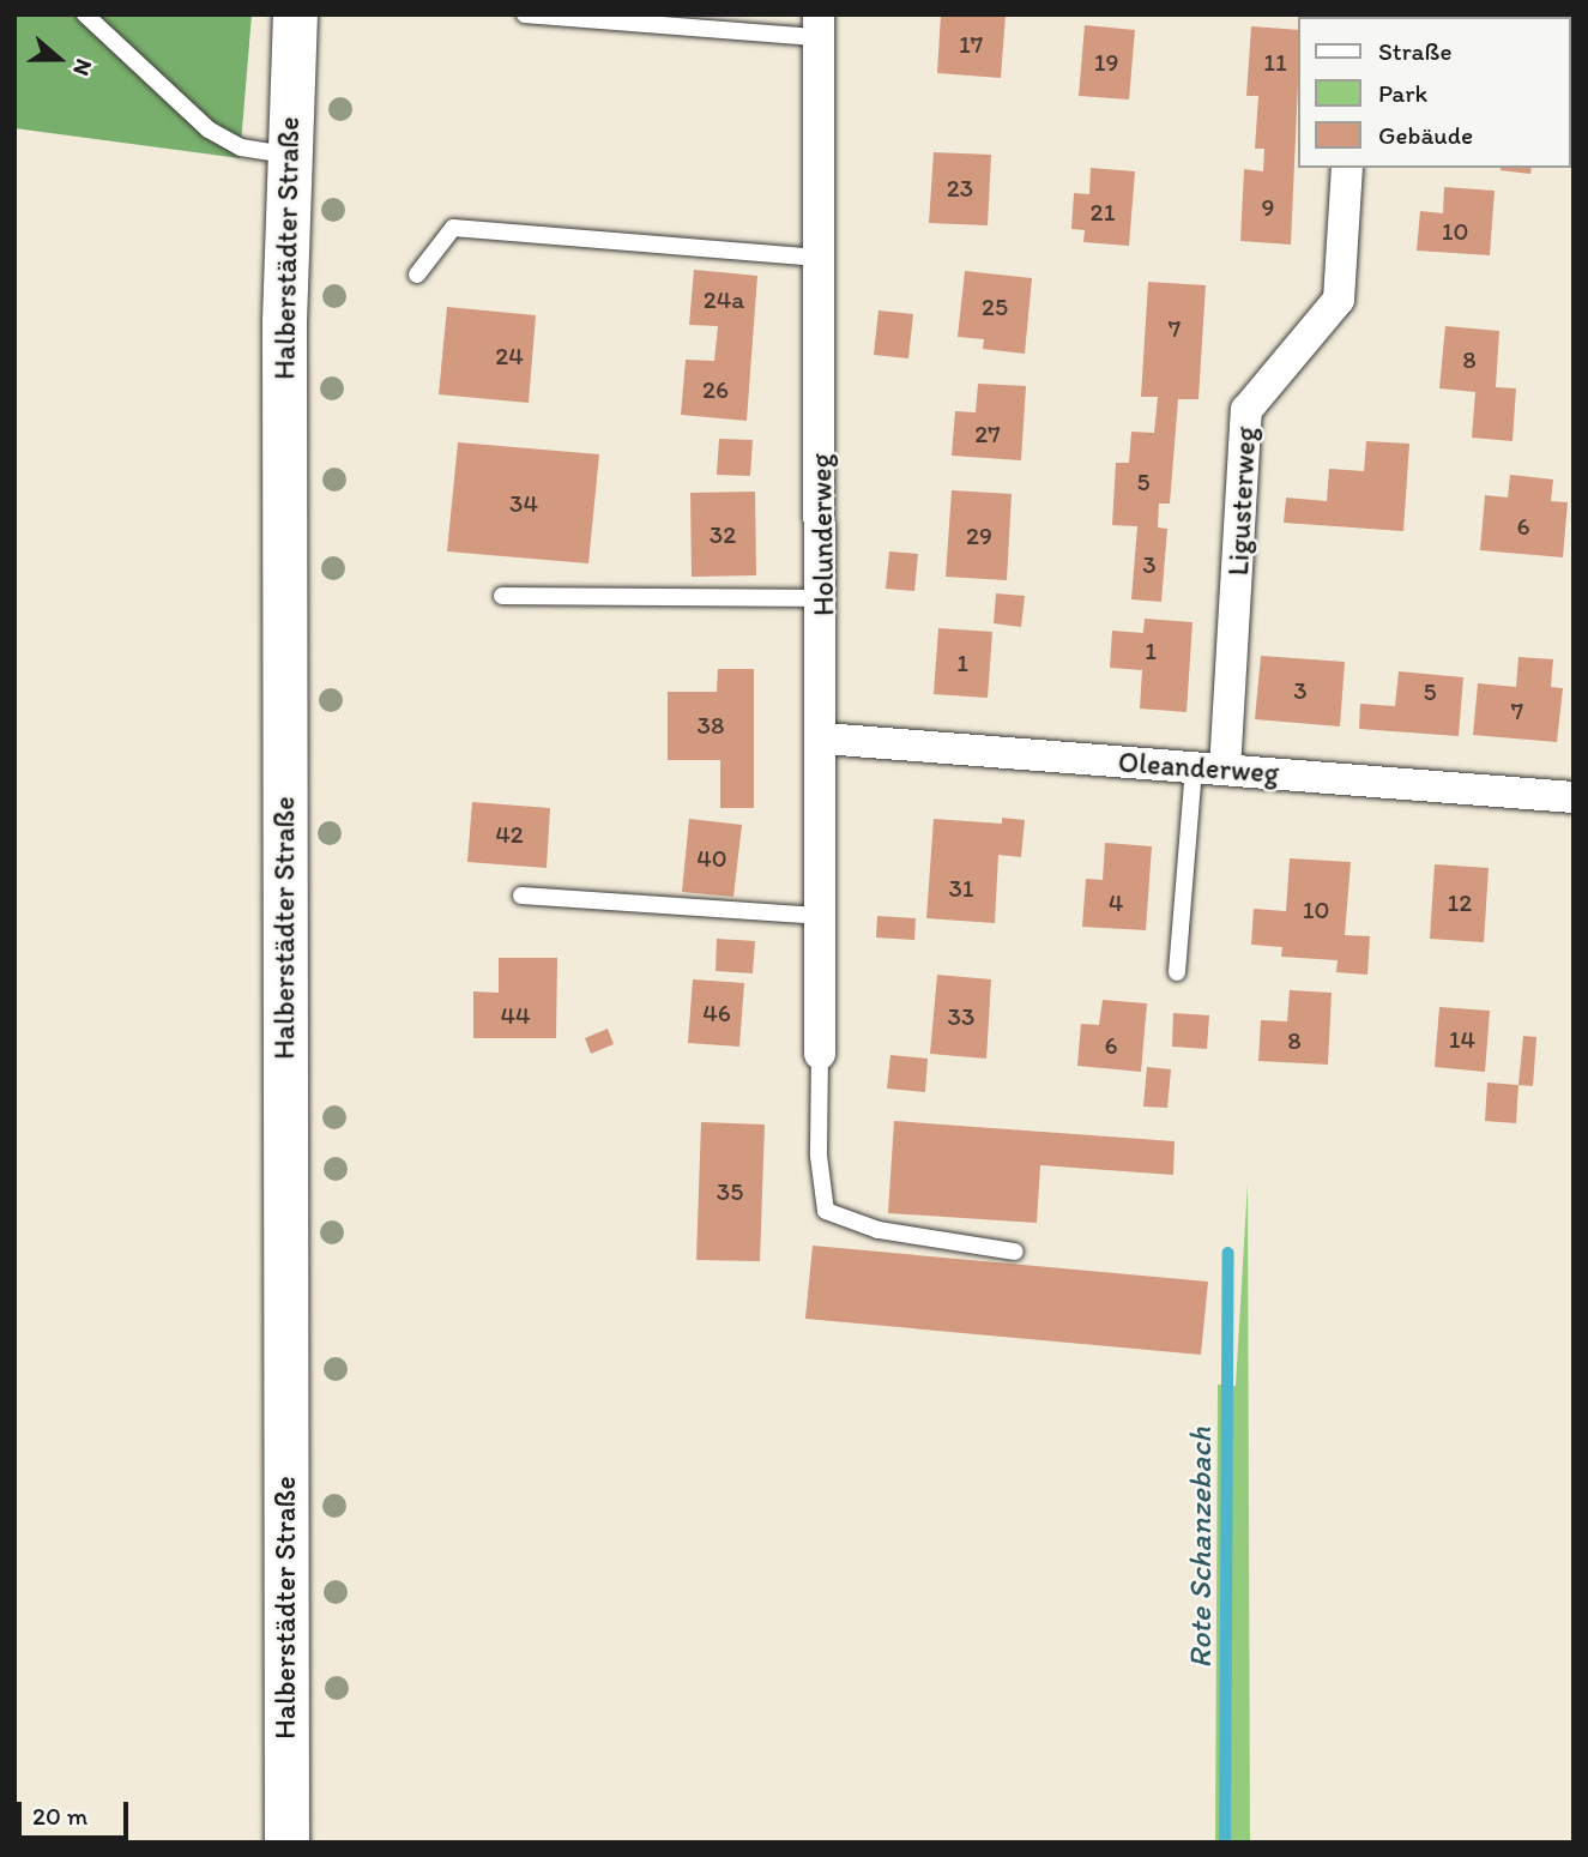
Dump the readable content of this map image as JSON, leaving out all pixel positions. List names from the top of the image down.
{
  "streets": {
    "main road": ["Halberstädter Straße"],
    "street": ["Ligusterweg", "Holunderweg", "Oleanderweg"]
  },
  "crossings": [
    ["Ligusterweg", "Oleanderweg"],
    ["Holunderweg", "Oleanderweg"]
  ],
  "water": ["Rote Schanzebach"],
  "house_numbers": [
    "17",
    "19",
    "11",
    "23",
    "9",
    "21",
    "10",
    "24a",
    "25",
    "7",
    "24",
    "8",
    "26",
    "27",
    "5",
    "34",
    "6",
    "32",
    "29",
    "3",
    "1",
    "1",
    "3",
    "5",
    "7",
    "38",
    "42",
    "40",
    "31",
    "4",
    "12",
    "10",
    "46",
    "44",
    "33",
    "14",
    "8",
    "6",
    "35"
  ],
  "legend": ["Straße", "Park", "Gebäude"],
  "scale_bar": "20 m",
  "north": "right"
}
